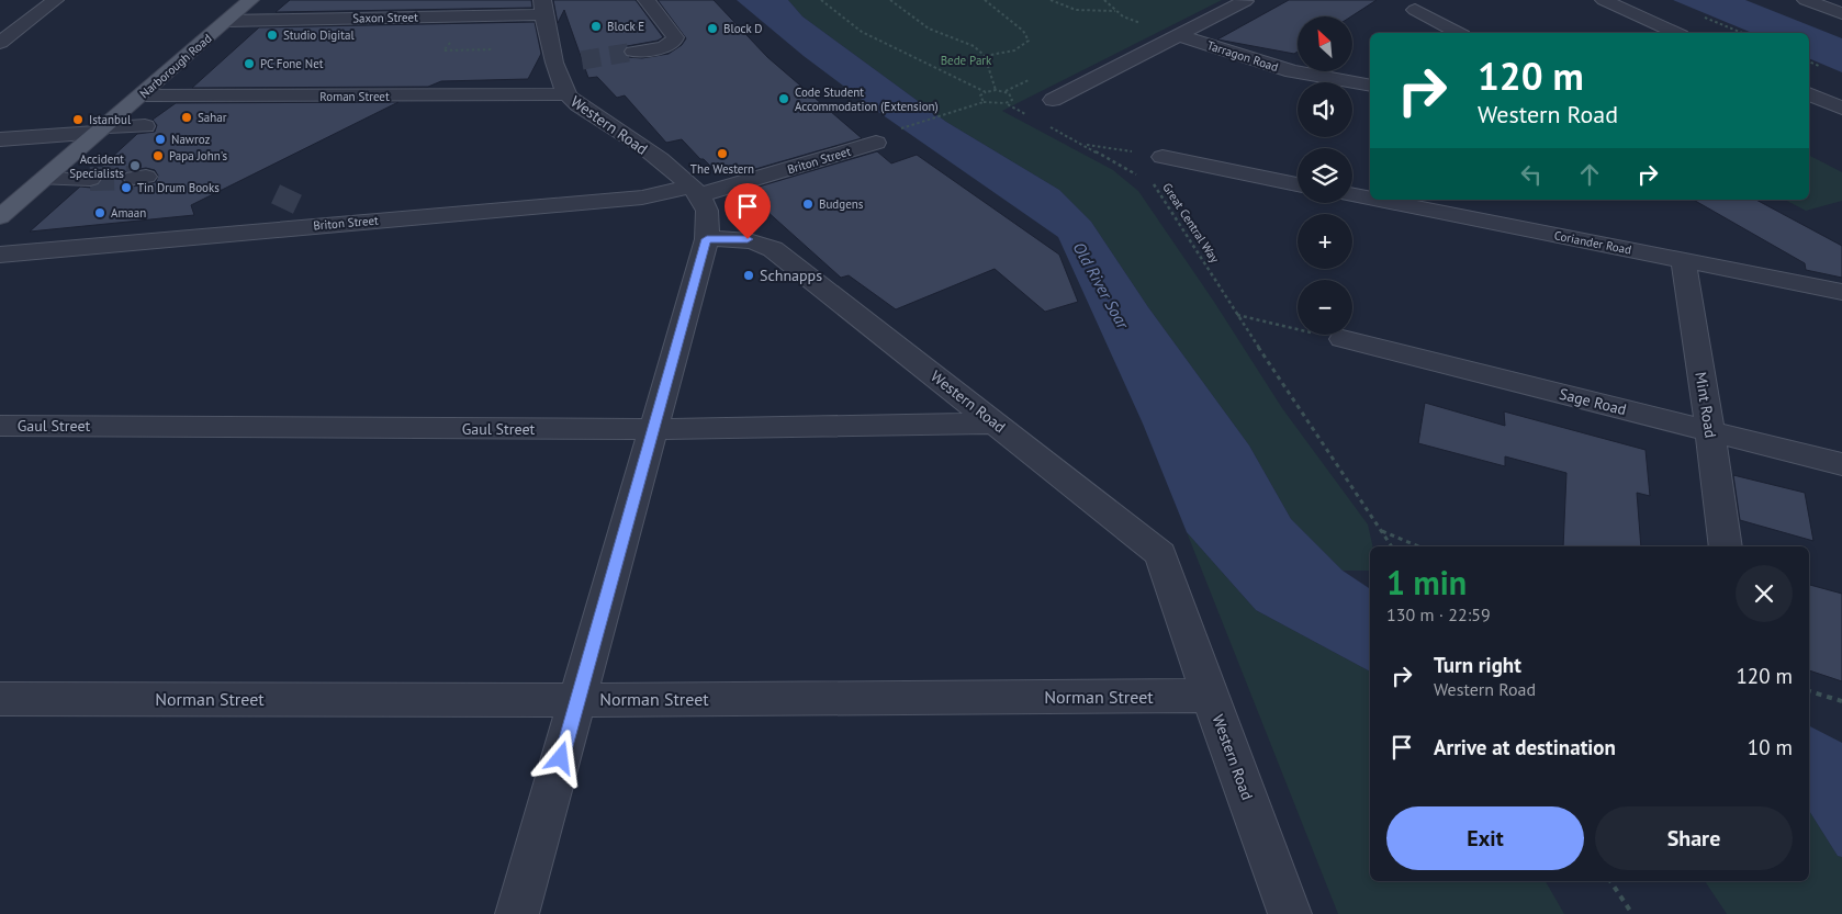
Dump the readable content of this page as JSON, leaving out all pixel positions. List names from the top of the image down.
{
  "streets": {
    "main road": ["Narborough Road"],
    "street": [
      "Saxon Street",
      "Tarragon Road",
      "Roman Street",
      "Western Road",
      "Briton Street",
      "Coriander Road",
      "Sage Road",
      "Mint Road",
      "Gaul Street",
      "Norman Street"
    ],
    "path": ["Great Central Way"]
  },
  "crossings": [
    ["Saxon Street", "Narborough Road"],
    ["Saxon Street", "Western Road"],
    ["Narborough Road", "Roman Street"],
    ["Roman Street", "Western Road"],
    ["Western Road", "Briton Street"],
    ["Western Road", "Gaul Street"],
    ["Western Road", "Norman Street"],
    ["Coriander Road", "Mint Road"],
    ["Sage Road", "Mint Road"]
  ],
  "water": ["Old River Soar"],
  "parks": ["Bede Park"],
  "places": [
    "Block E",
    "Block D",
    "Studio Digital",
    "PC Fone Net",
    "Code Student Accommodation (Extension)",
    "Sahar",
    "Istanbul",
    "Nawroz",
    "The Western",
    "Papa John's",
    "Accident Specialists",
    "Tin Drum Books",
    "Budgens",
    "Amaan",
    "Schnapps"
  ],
  "north": "top left",
  "page": {
    "map_buttons": ["+", "−"],
    "turn": ["120 m", "Western Road"],
    "heading": ["1 min", "130 m · 22:59"],
    "list": [
      {
        "name": "Turn right",
        "note": "Western Road",
        "value": "120 m"
      },
      {
        "name": "Arrive at destination",
        "value": "10 m"
      }
    ],
    "buttons": ["Exit", "Share"]
  }
}
